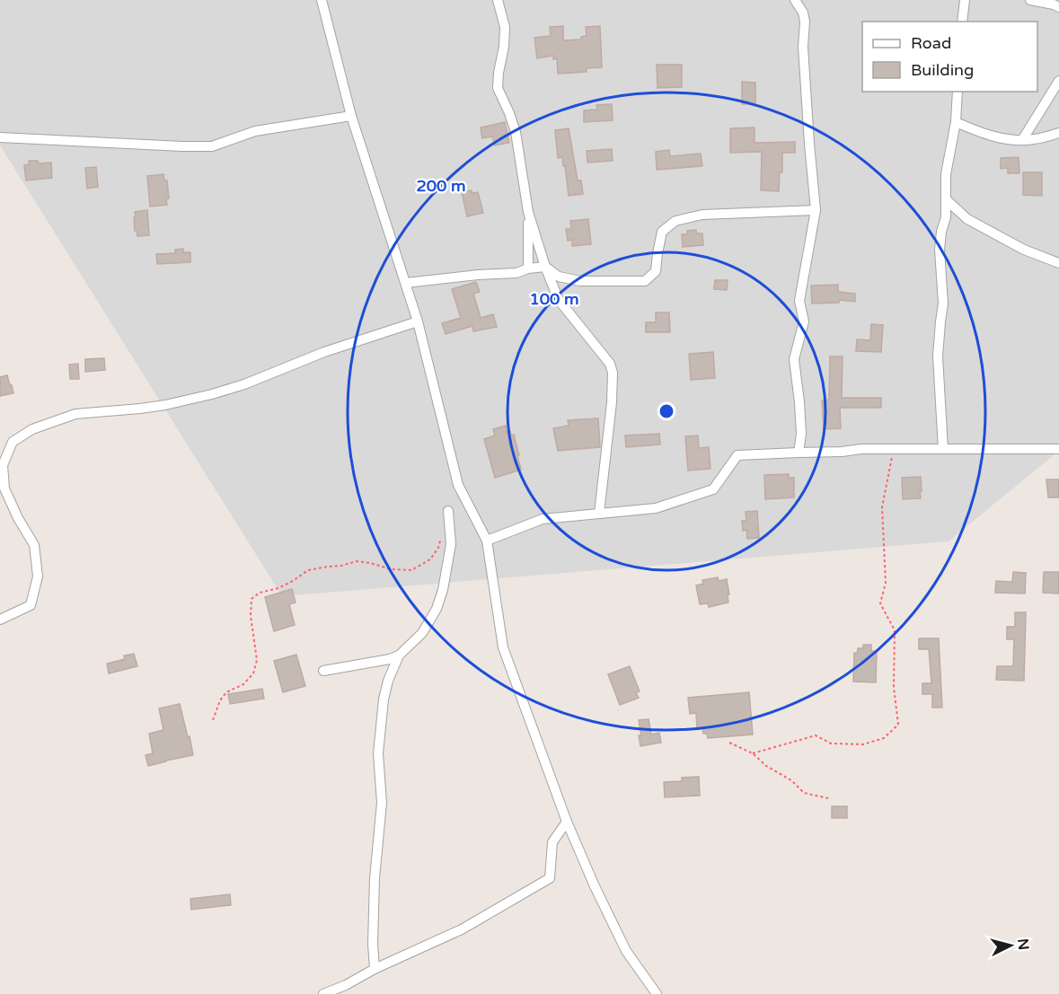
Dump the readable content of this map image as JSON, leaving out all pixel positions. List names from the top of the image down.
{
  "legend": ["Road", "Building"],
  "north": "right",
  "rings": ["200 m", "100 m"]
}
